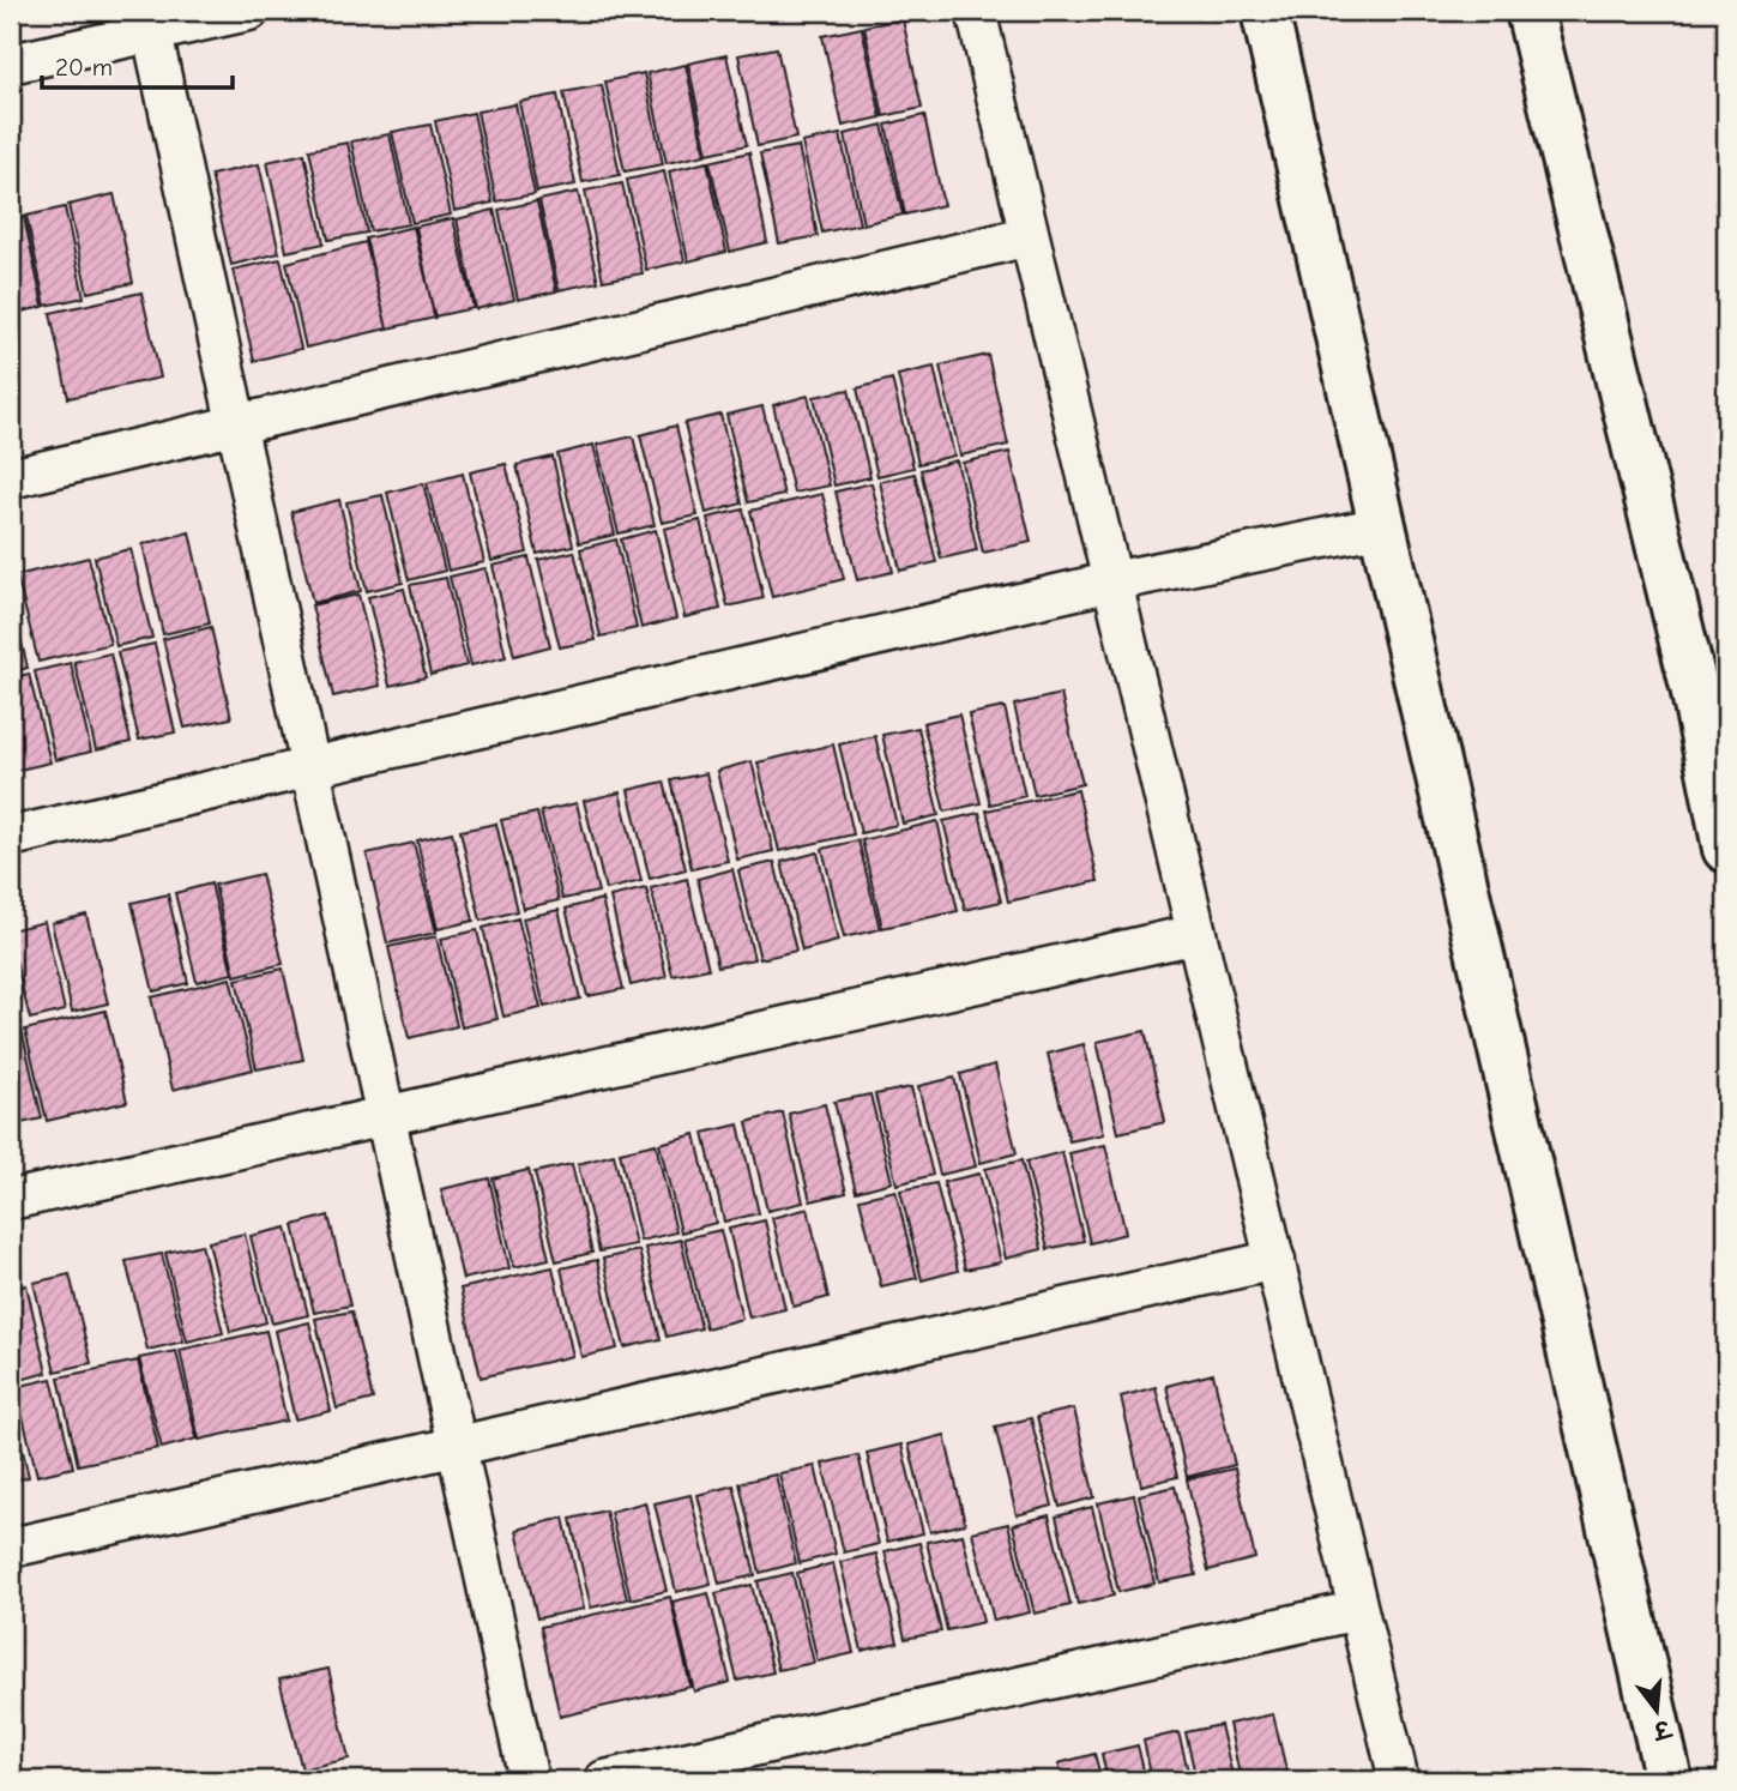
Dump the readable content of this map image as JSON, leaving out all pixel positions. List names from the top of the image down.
{
  "scale_bar": "20 m",
  "north": "bottom"
}
